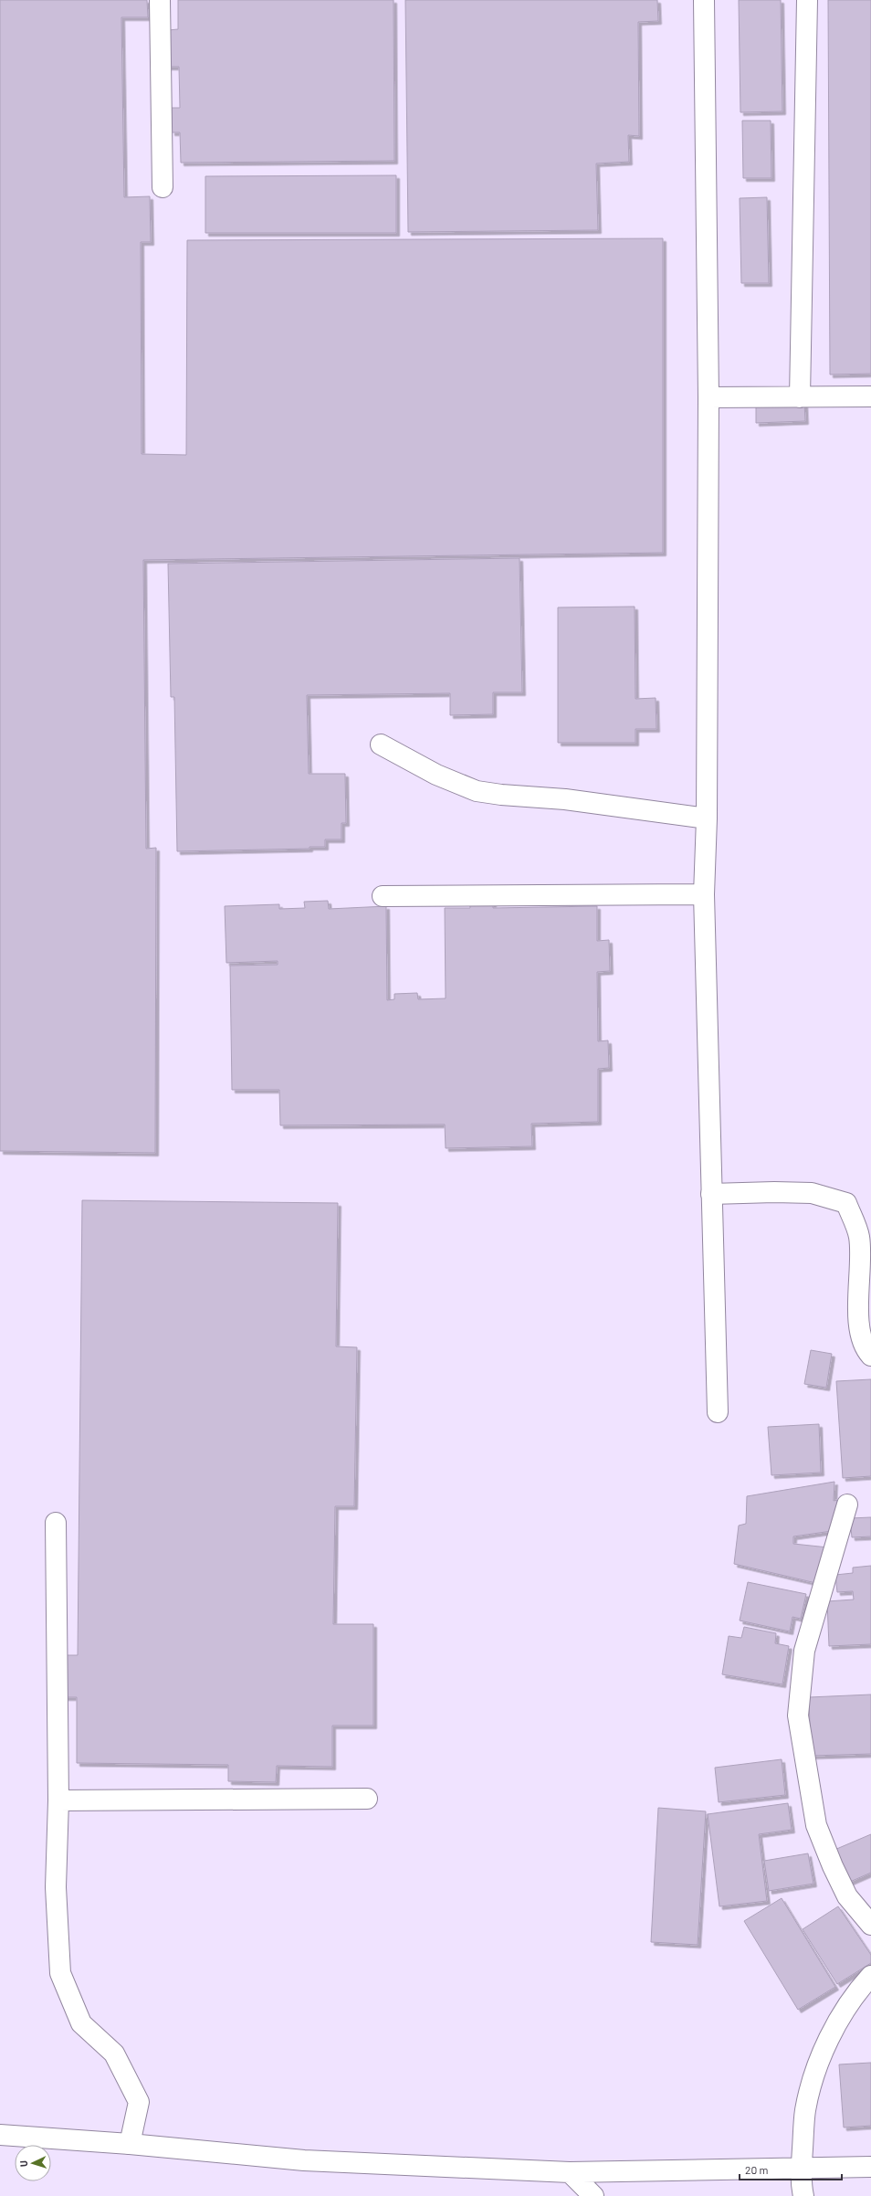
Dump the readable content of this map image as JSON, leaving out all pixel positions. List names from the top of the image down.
{
  "scale_bar": "20 m",
  "north": "left"
}
